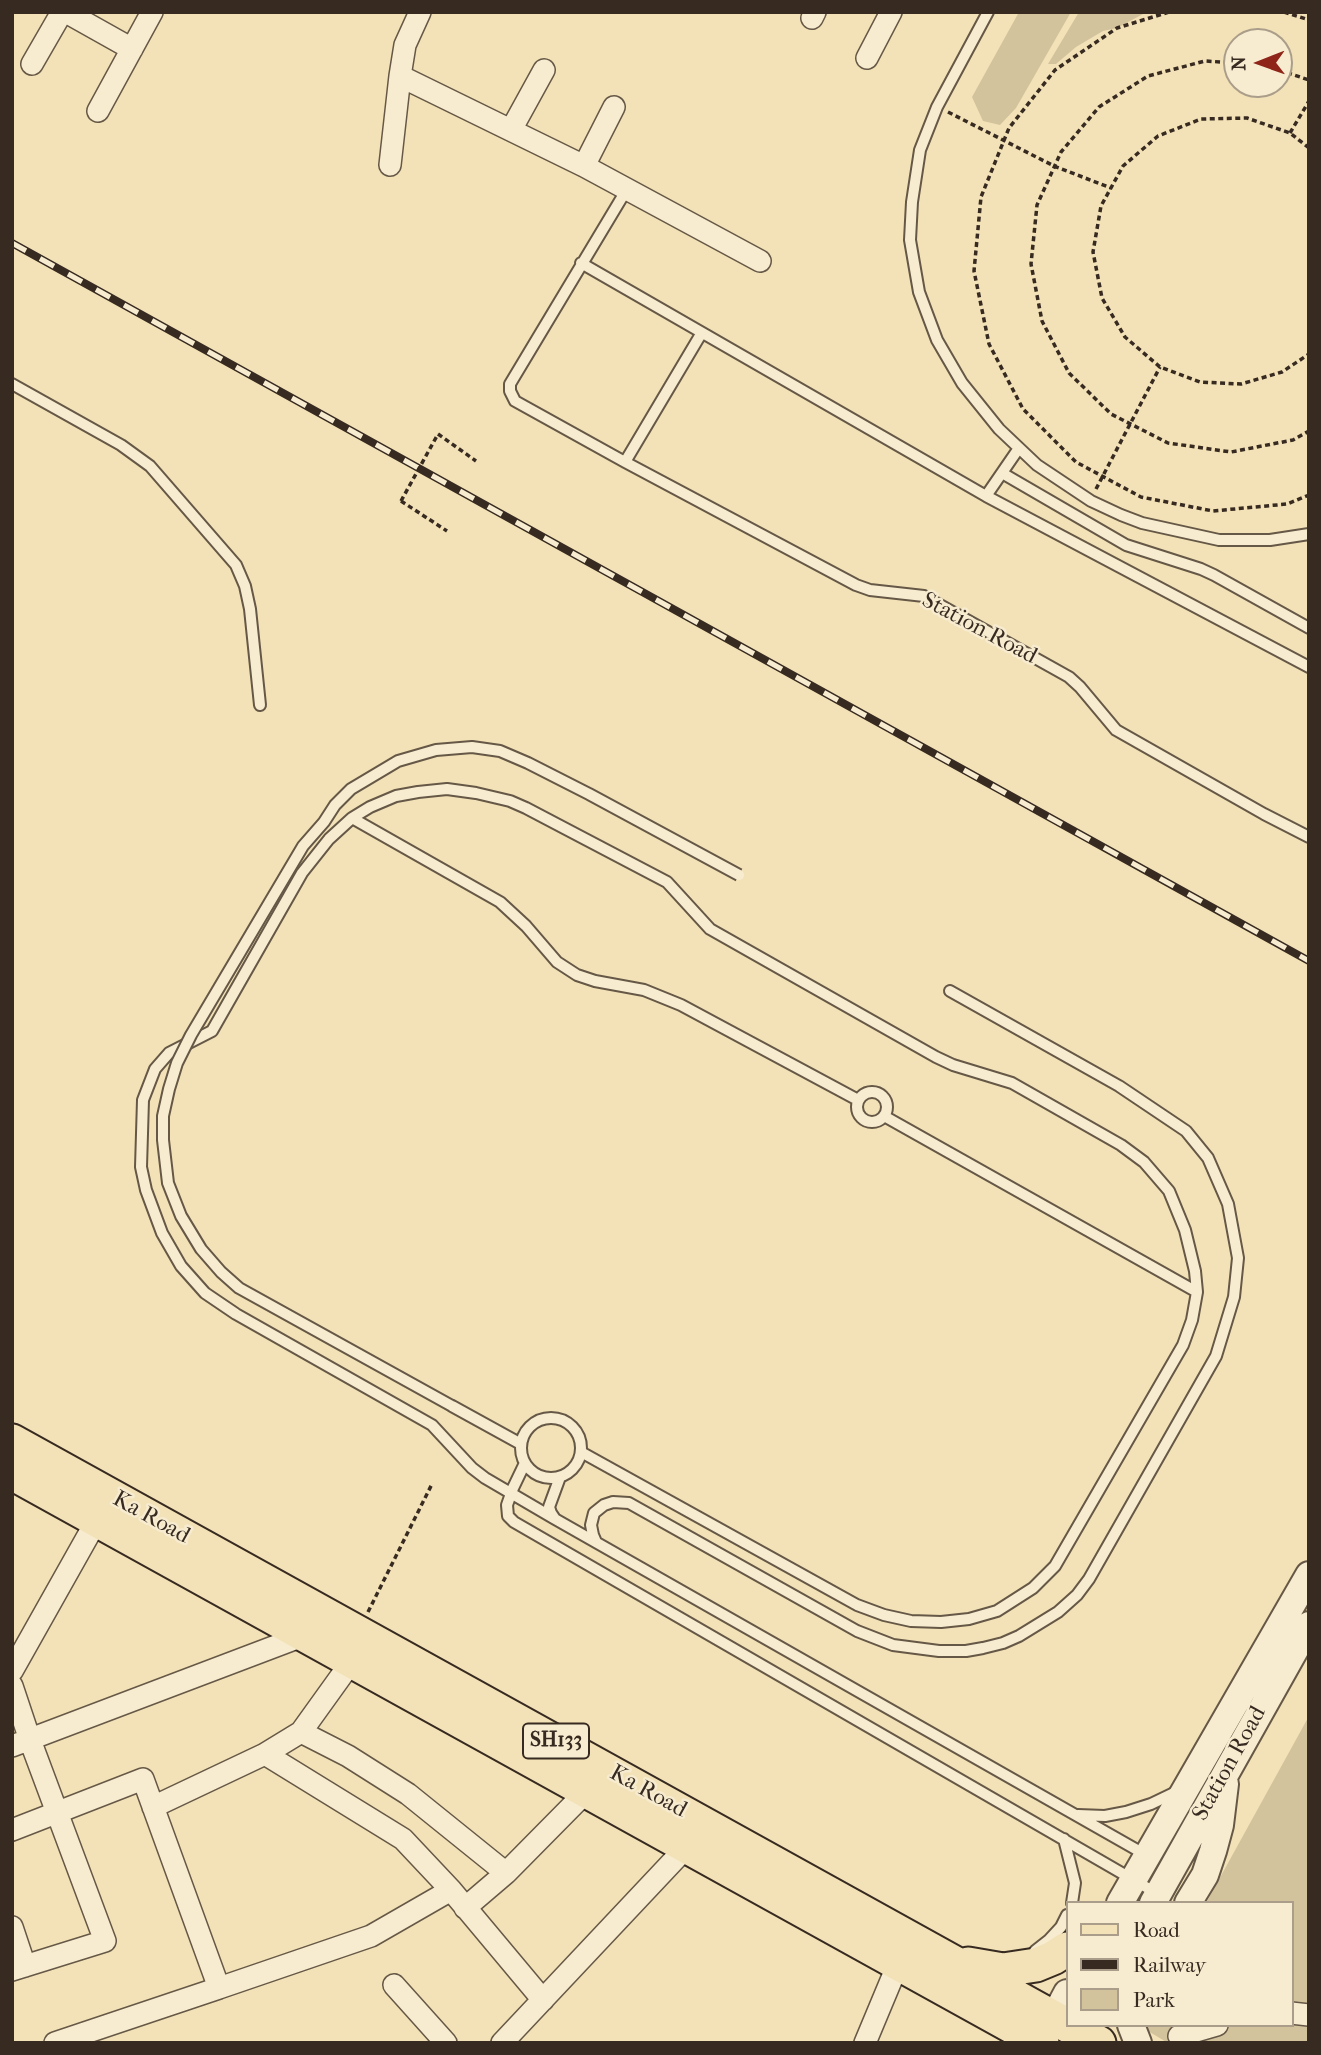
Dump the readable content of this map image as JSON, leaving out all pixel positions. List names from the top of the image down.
{
  "streets": {
    "main road": ["Ka Road", "SH133"],
    "street": ["Station Road"]
  },
  "legend": ["Road", "Railway", "Park"],
  "north": "left"
}
